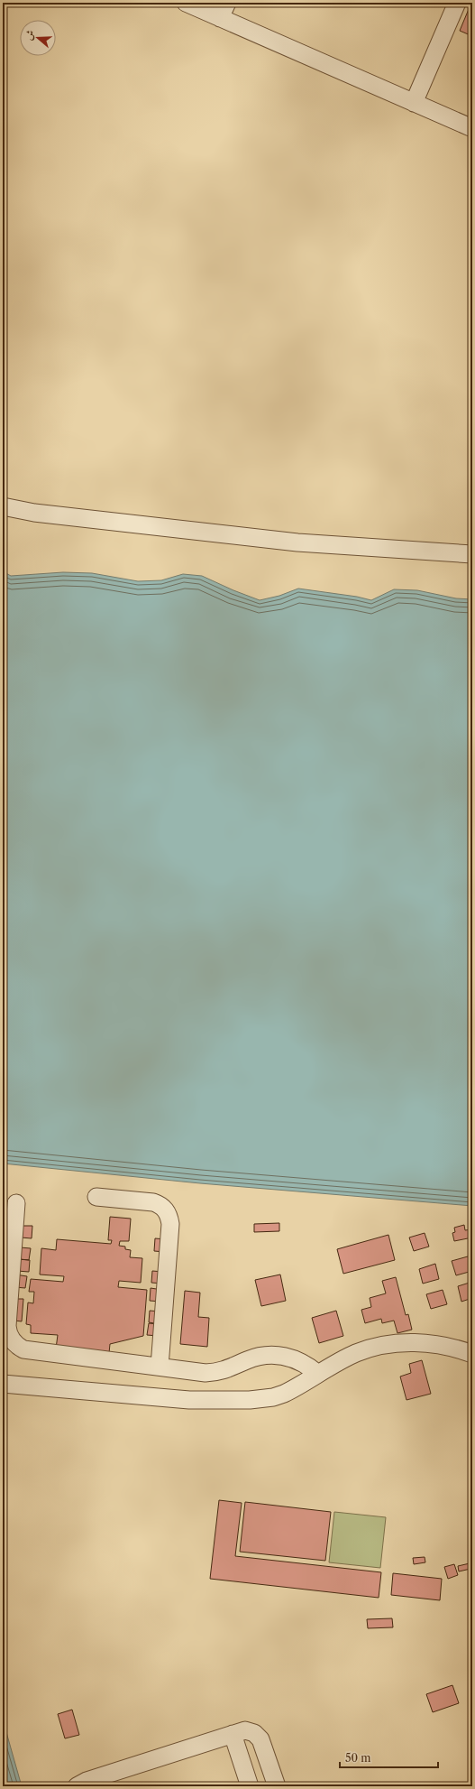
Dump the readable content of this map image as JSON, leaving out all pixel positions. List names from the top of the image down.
{
  "scale_bar": "50 m",
  "north": "left"
}
